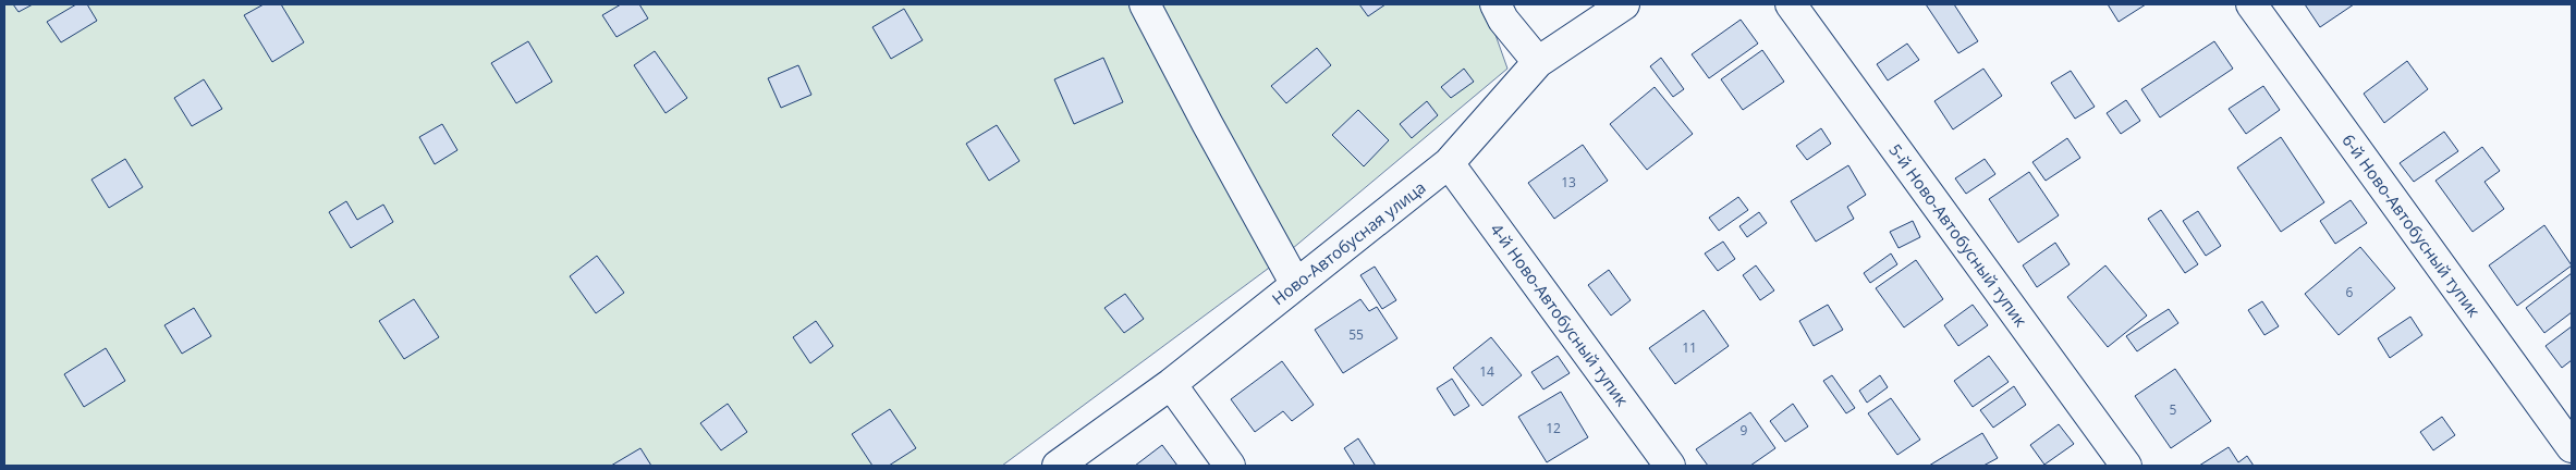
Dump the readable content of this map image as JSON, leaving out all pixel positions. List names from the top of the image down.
{
  "streets": {
    "street": [
      "6-й Ново-Автобусный тупик",
      "5-й Ново-Автобусный тупик",
      "Ново-Автобусная улица",
      "4-й Ново-Автобусный тупик"
    ]
  },
  "crossings": [
    ["Ново-Автобусная улица", "4-й Ново-Автобусный тупик"]
  ],
  "house_numbers": [
    "13",
    "6",
    "55",
    "11",
    "14",
    "5",
    "12",
    "9"
  ]
}
